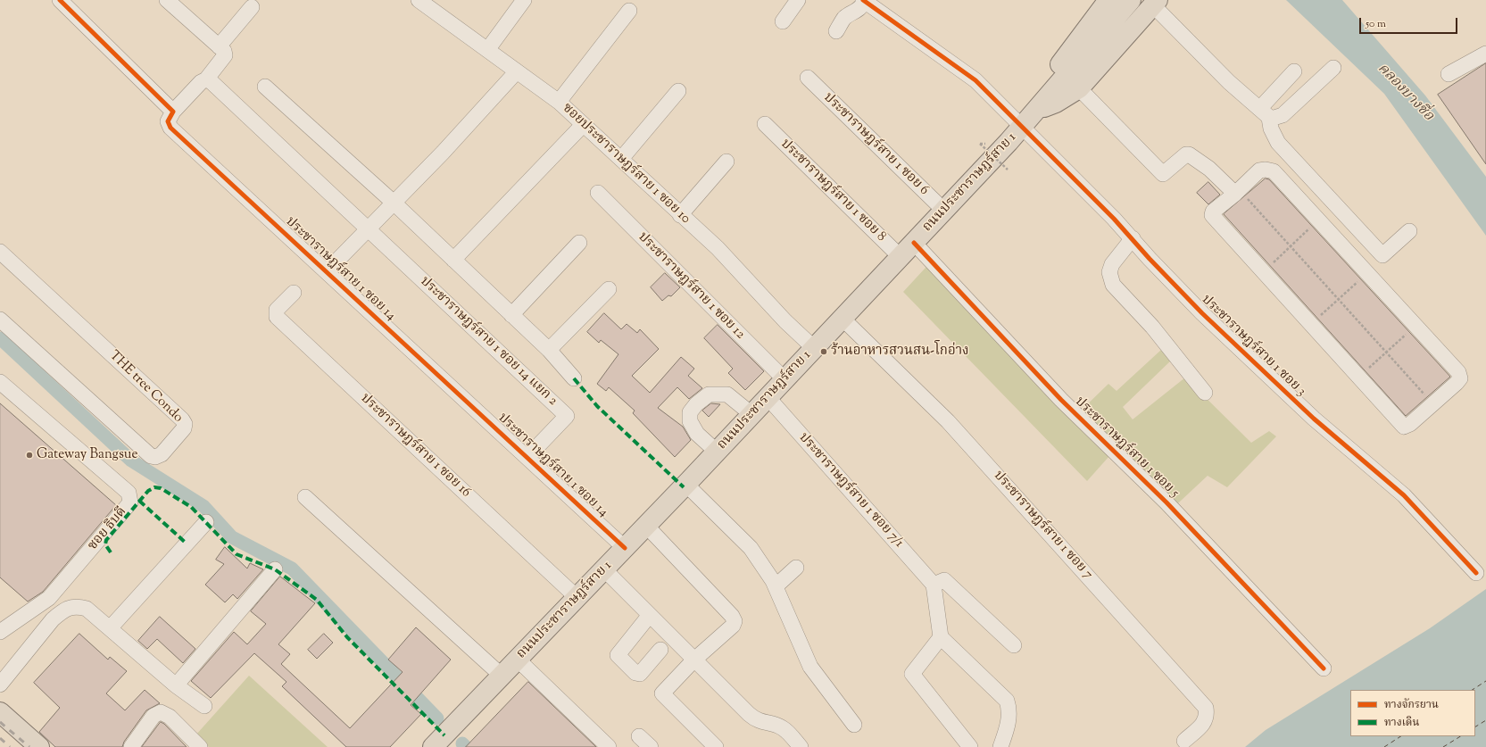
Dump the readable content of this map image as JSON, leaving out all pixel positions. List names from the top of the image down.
{
  "streets": {
    "main road": ["ถนนประชาราษฎร์สาย 1"],
    "street": [
      "ประชาราษฎร์สาย 1 ซอย 6",
      "ซอยประชาราษฎร์สาย 1 ซอย 10",
      "ประชาราษฎร์สาย 1 ซอย 8",
      "ประชาราษฎร์สาย 1 ซอย 14",
      "ประชาราษฎร์สาย 1 ซอย 12",
      "ประชาราษฎร์สาย 1 ซอย 14 แยก 2",
      "ประชาราษฎร์สาย 1 ซอย 3",
      "THE tree Condo",
      "ประชาราษฎร์สาย 1 ซอย 16",
      "ประชาราษฎร์สาย 1 ซอย 5",
      "ประชาราษฎร์สาย 1 ซอย 7/1",
      "ประชาราษฎร์สาย 1 ซอย 7",
      "ซอย ธิบดี"
    ]
  },
  "crossings": [
    ["ประชาราษฎร์สาย 1 ซอย 6", "ถนนประชาราษฎร์สาย 1"],
    ["ซอยประชาราษฎร์สาย 1 ซอย 10", "ถนนประชาราษฎร์สาย 1"],
    ["ถนนประชาราษฎร์สาย 1", "ประชาราษฎร์สาย 1 ซอย 8"],
    ["ถนนประชาราษฎร์สาย 1", "ประชาราษฎร์สาย 1 ซอย 14"],
    ["ถนนประชาราษฎร์สาย 1", "ประชาราษฎร์สาย 1 ซอย 12"],
    ["ถนนประชาราษฎร์สาย 1", "ประชาราษฎร์สาย 1 ซอย 3"],
    ["ถนนประชาราษฎร์สาย 1", "ประชาราษฎร์สาย 1 ซอย 16"],
    ["ถนนประชาราษฎร์สาย 1", "ประชาราษฎร์สาย 1 ซอย 5"],
    ["ถนนประชาราษฎร์สาย 1", "ประชาราษฎร์สาย 1 ซอย 7/1"],
    ["ถนนประชาราษฎร์สาย 1", "ประชาราษฎร์สาย 1 ซอย 7"],
    ["ประชาราษฎร์สาย 1 ซอย 14", "ประชาราษฎร์สาย 1 ซอย 14 แยก 2"]
  ],
  "water": ["คลองบางซื่อ"],
  "places": ["ร้านอาหารสวนสน-โกอ่าง", "Gateway Bangsue"],
  "legend": ["ทางจักรยาน", "ทางเดิน"],
  "scale_bar": "50 m"
}
